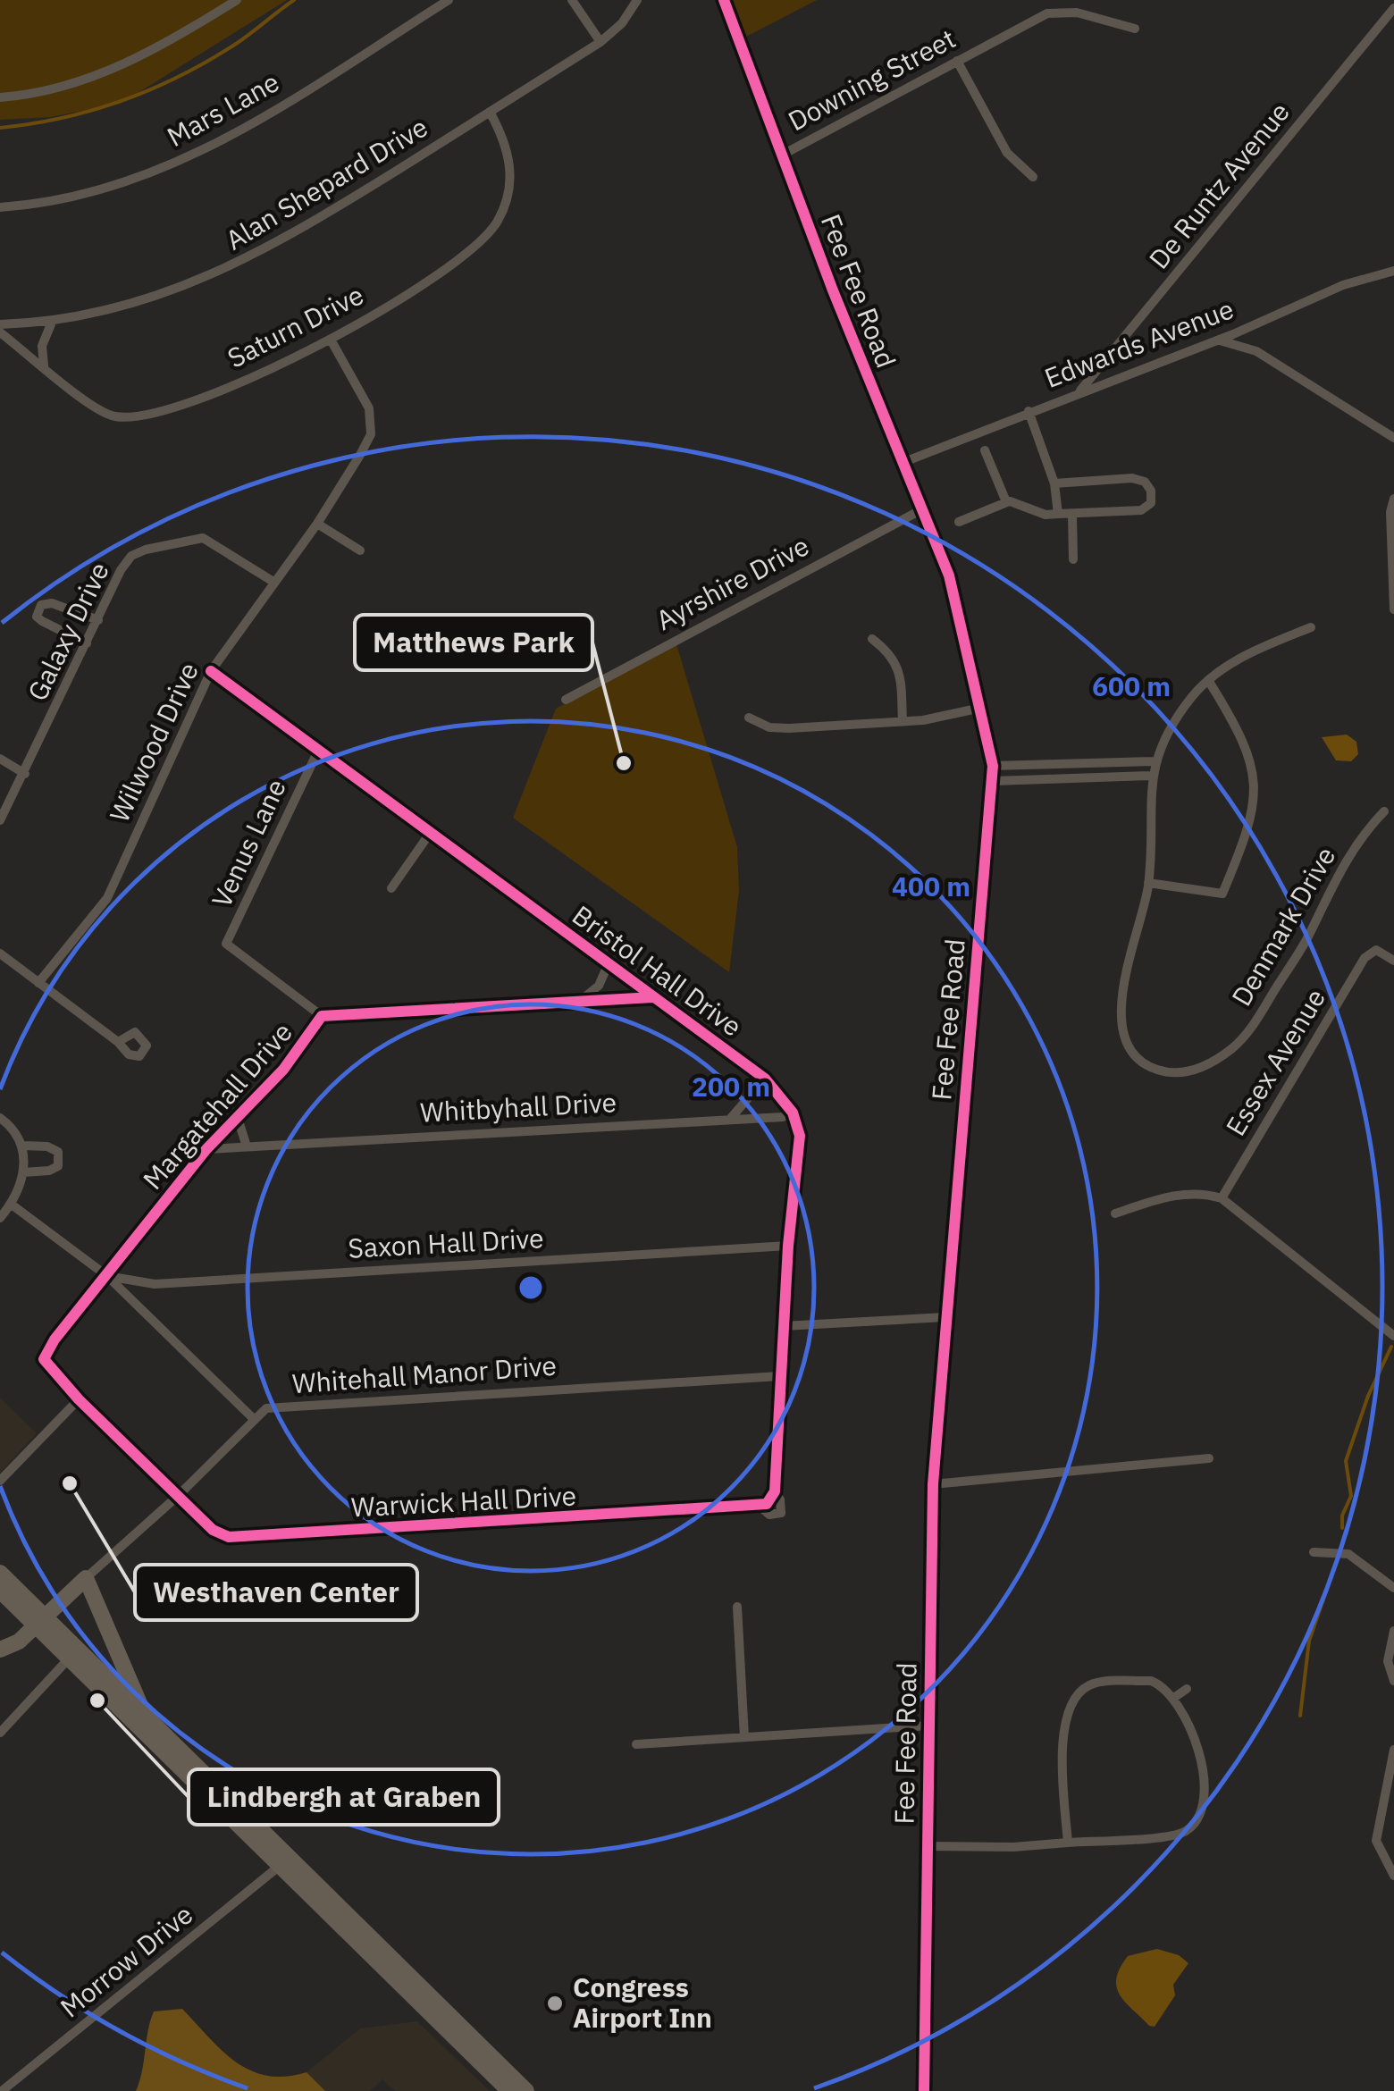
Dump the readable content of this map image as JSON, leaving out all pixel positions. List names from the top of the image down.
{
  "streets": {
    "street": [
      "Downing Street",
      "Mars Lane",
      "Alan Shepard Drive",
      "De Runtz Avenue",
      "Fee Fee Road",
      "Saturn Drive",
      "Edwards Avenue",
      "Ayrshire Drive",
      "Galaxy Drive",
      "Wilwood Drive",
      "Venus Lane",
      "Denmark Drive",
      "Bristol Hall Drive",
      "Essex Avenue",
      "Margatehall Drive",
      "Whitbyhall Drive",
      "Saxon Hall Drive",
      "Whitehall Manor Drive",
      "Warwick Hall Drive",
      "Morrow Drive"
    ]
  },
  "crossings": [
    ["Downing Street", "Fee Fee Road"],
    ["Alan Shepard Drive", "Saturn Drive"],
    ["De Runtz Avenue", "Edwards Avenue"],
    ["Fee Fee Road", "Edwards Avenue"],
    ["Fee Fee Road", "Ayrshire Drive"],
    ["Saturn Drive", "Wilwood Drive"],
    ["Galaxy Drive", "Wilwood Drive"],
    ["Wilwood Drive", "Bristol Hall Drive"],
    ["Venus Lane", "Bristol Hall Drive"],
    ["Venus Lane", "Margatehall Drive"],
    ["Bristol Hall Drive", "Margatehall Drive"],
    ["Bristol Hall Drive", "Whitbyhall Drive"],
    ["Margatehall Drive", "Whitbyhall Drive"],
    ["Margatehall Drive", "Saxon Hall Drive"],
    ["Margatehall Drive", "Warwick Hall Drive"],
    ["Whitehall Manor Drive", "Warwick Hall Drive"]
  ],
  "places": [
    "Matthews Park",
    "Westhaven Center",
    "Lindbergh at Graben",
    "Congress Airport Inn"
  ],
  "rings": ["600 m", "400 m", "200 m"]
}
